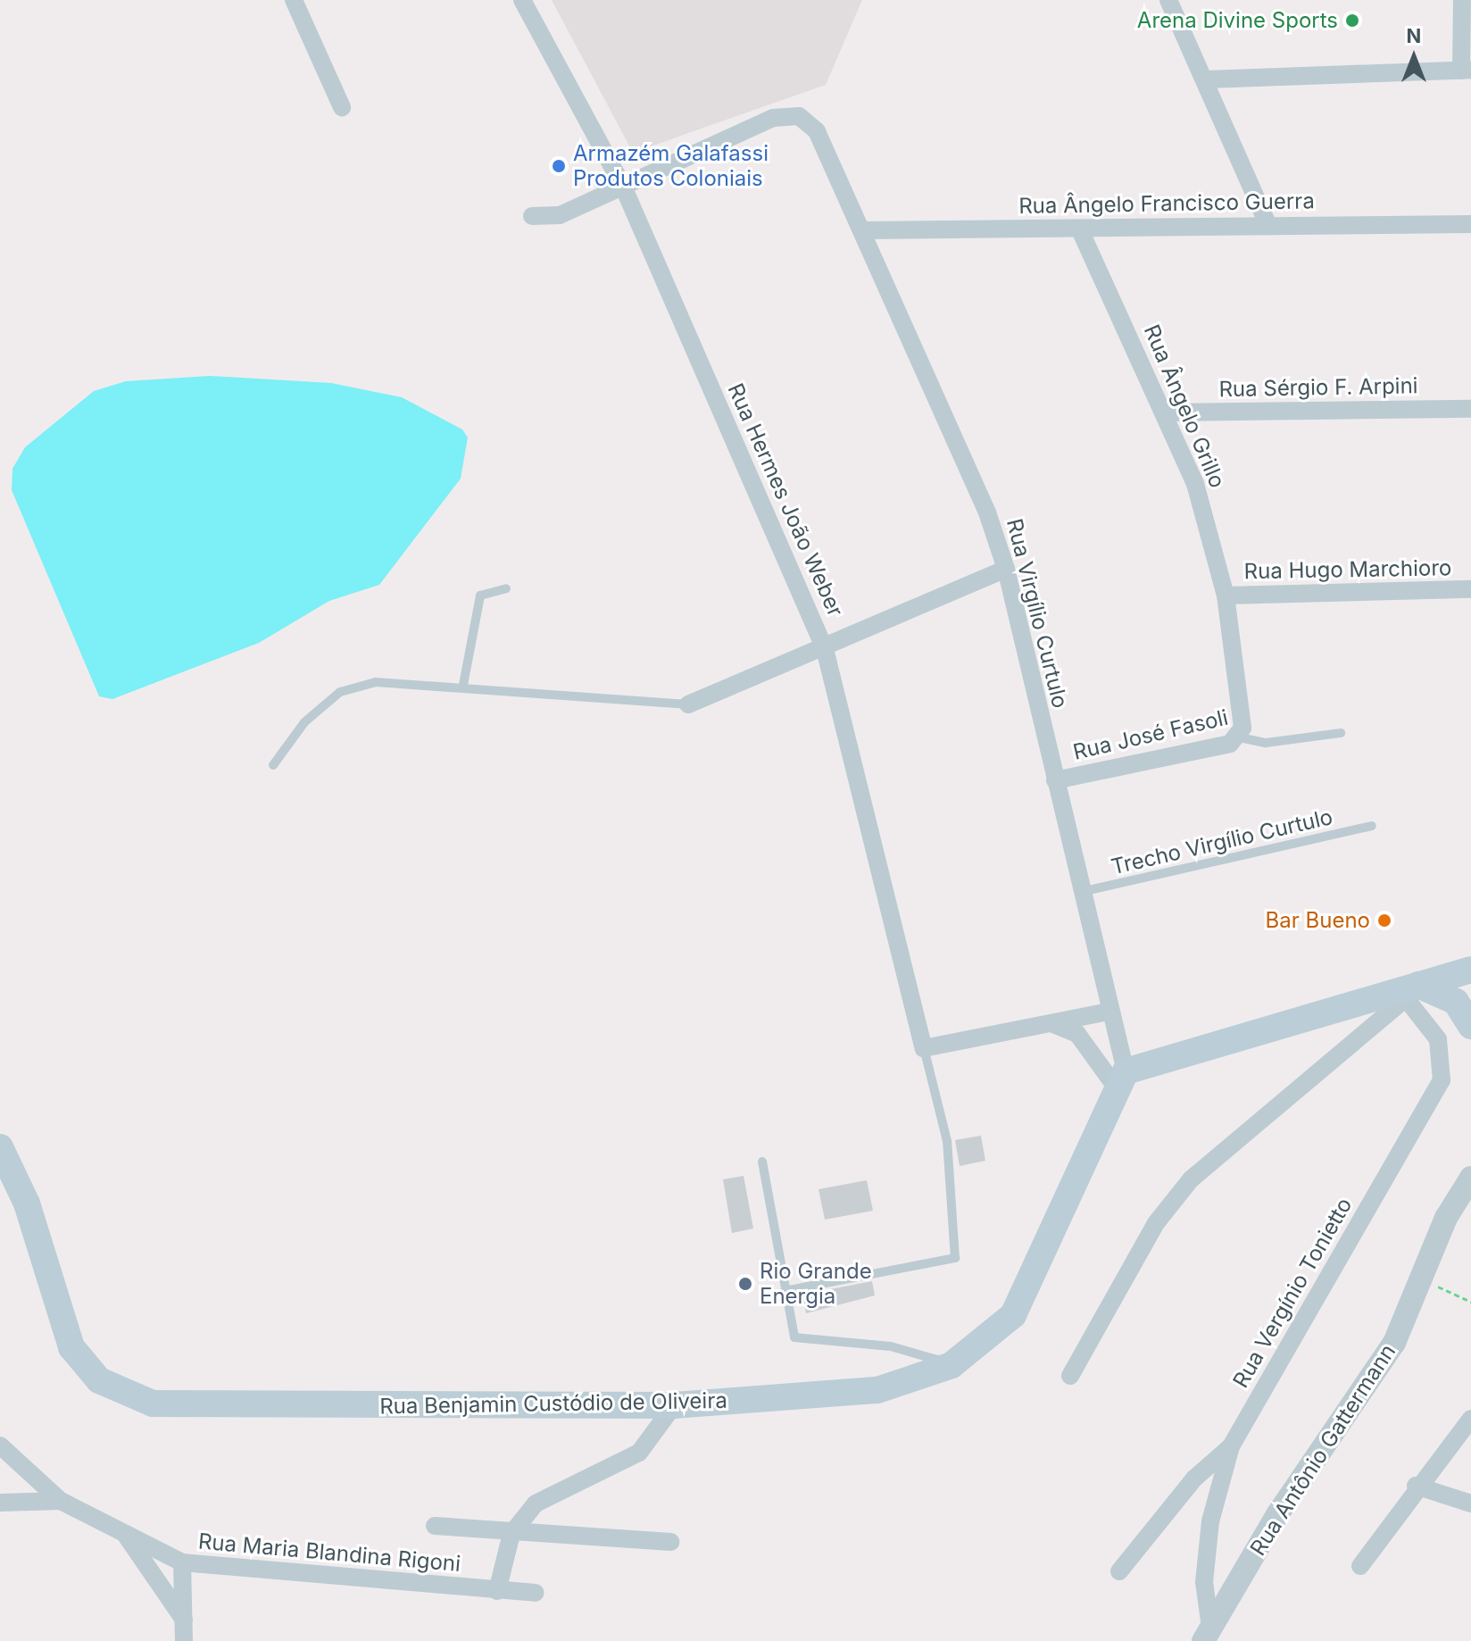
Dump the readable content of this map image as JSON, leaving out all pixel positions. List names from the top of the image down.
{
  "streets": {
    "main road": ["Rua Benjamin Custódio de Oliveira"],
    "street": [
      "Rua Ângelo Francisco Guerra",
      "Rua Sérgio F. Arpini",
      "Rua Ângelo Grillo",
      "Rua Hermes João Weber",
      "Rua Hugo Marchioro",
      "Rua Virgílio Curtulo",
      "Rua José Fasoli",
      "Rua Vergínio Tonietto",
      "Rua Antônio Gattermann",
      "Rua Maria Blandina Rigoni"
    ],
    "lane": ["Trecho Virgílio Curtulo"]
  },
  "crossings": [
    ["Rua Ângelo Francisco Guerra", "Rua Ângelo Grillo"],
    ["Rua Ângelo Francisco Guerra", "Rua Virgílio Curtulo"],
    ["Rua Sérgio F. Arpini", "Rua Ângelo Grillo"],
    ["Rua Ângelo Grillo", "Rua Hugo Marchioro"],
    ["Rua Ângelo Grillo", "Rua José Fasoli"],
    ["Rua Hermes João Weber", "Rua Virgílio Curtulo"],
    ["Rua Virgílio Curtulo", "Rua José Fasoli"],
    ["Rua Virgílio Curtulo", "Trecho Virgílio Curtulo"],
    ["Rua Virgílio Curtulo", "Rua Benjamin Custódio de Oliveira"],
    ["Rua Vergínio Tonietto", "Rua Antônio Gattermann"]
  ],
  "places": [
    "Arena Divine Sports",
    "Armazém Galafassi Produtos Coloniais",
    "Bar Bueno",
    "Rio Grande Energia"
  ],
  "north": "top"
}
